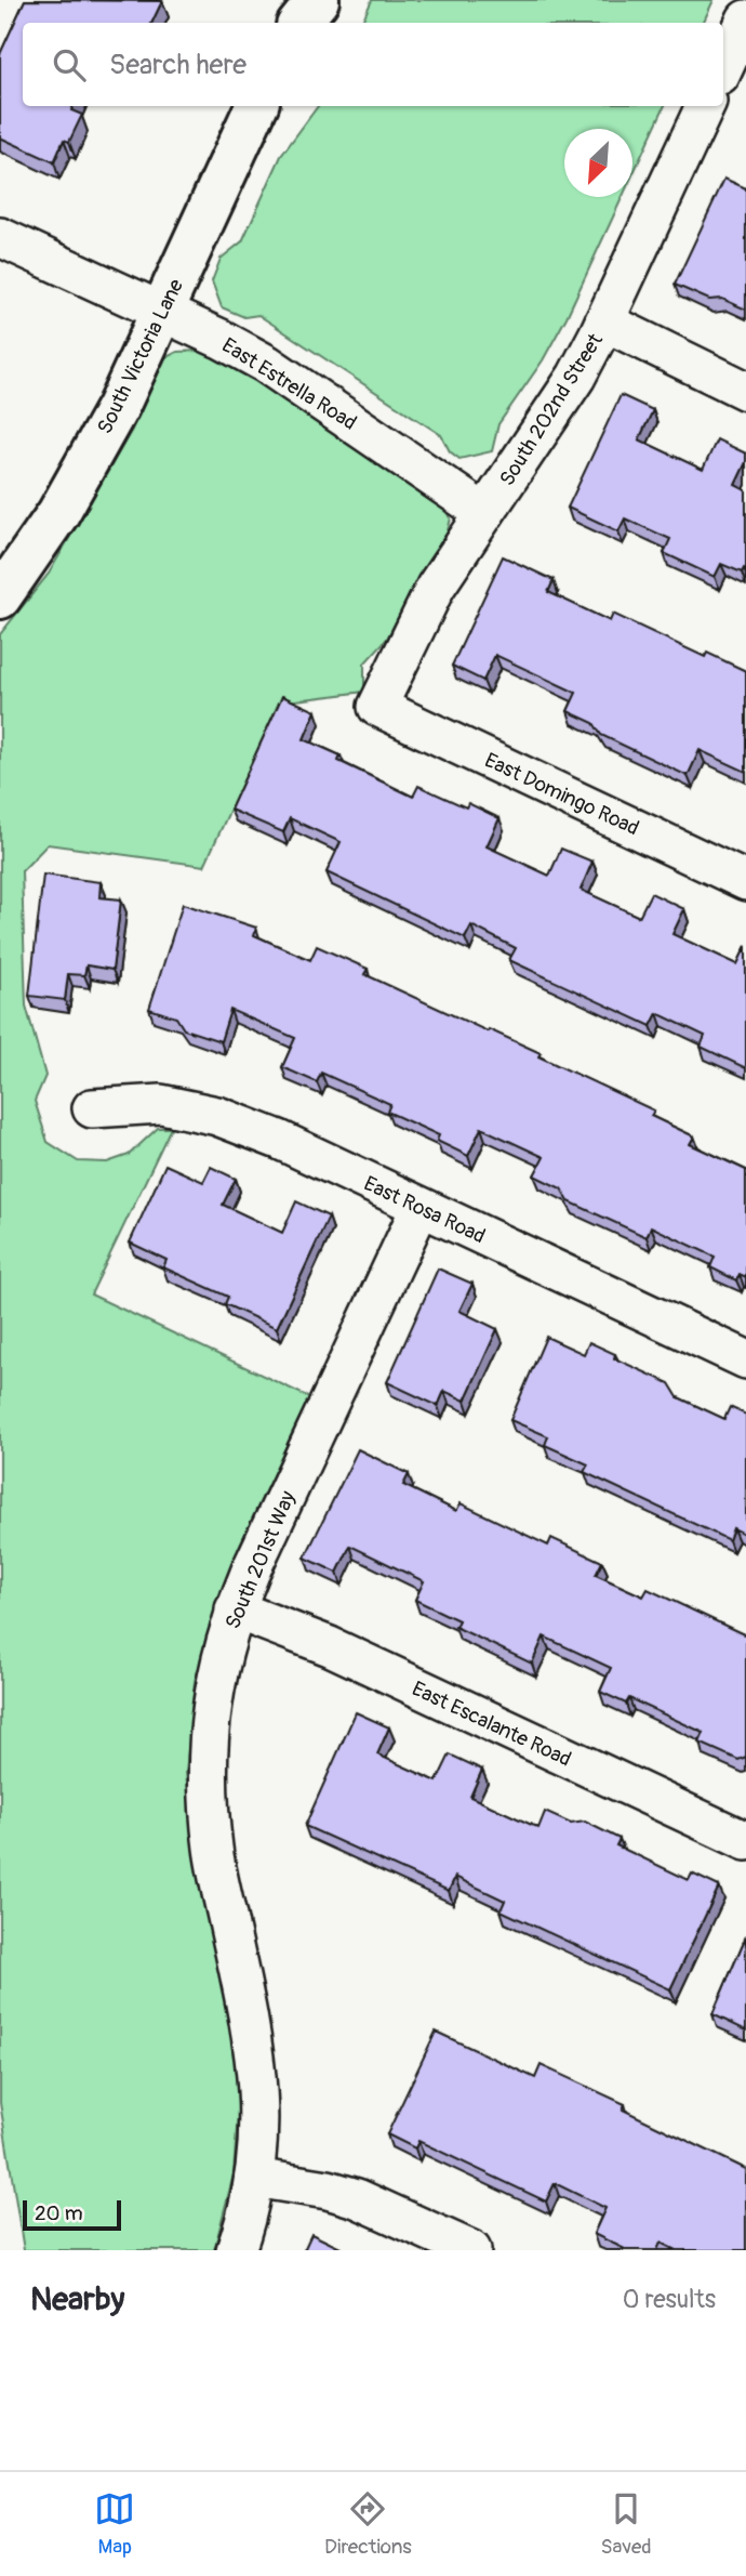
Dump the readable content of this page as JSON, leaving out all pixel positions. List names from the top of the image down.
{
  "streets": {
    "street": [
      "South Victoria Lane",
      "East Estrella Road",
      "South 202nd Street",
      "East Domingo Road",
      "East Rosa Road",
      "South 201st Way",
      "East Escalante Road"
    ]
  },
  "crossings": [
    ["South Victoria Lane", "East Estrella Road"],
    ["East Estrella Road", "South 202nd Street"],
    ["South 202nd Street", "East Domingo Road"],
    ["East Rosa Road", "South 201st Way"],
    ["South 201st Way", "East Escalante Road"]
  ],
  "scale_bar": "20 m",
  "north": "bottom left",
  "page": {
    "search": "Search here",
    "scale": "20 m",
    "heading": ["Nearby", "0 results"],
    "nav": ["Map", "Directions", "Saved"]
  }
}
